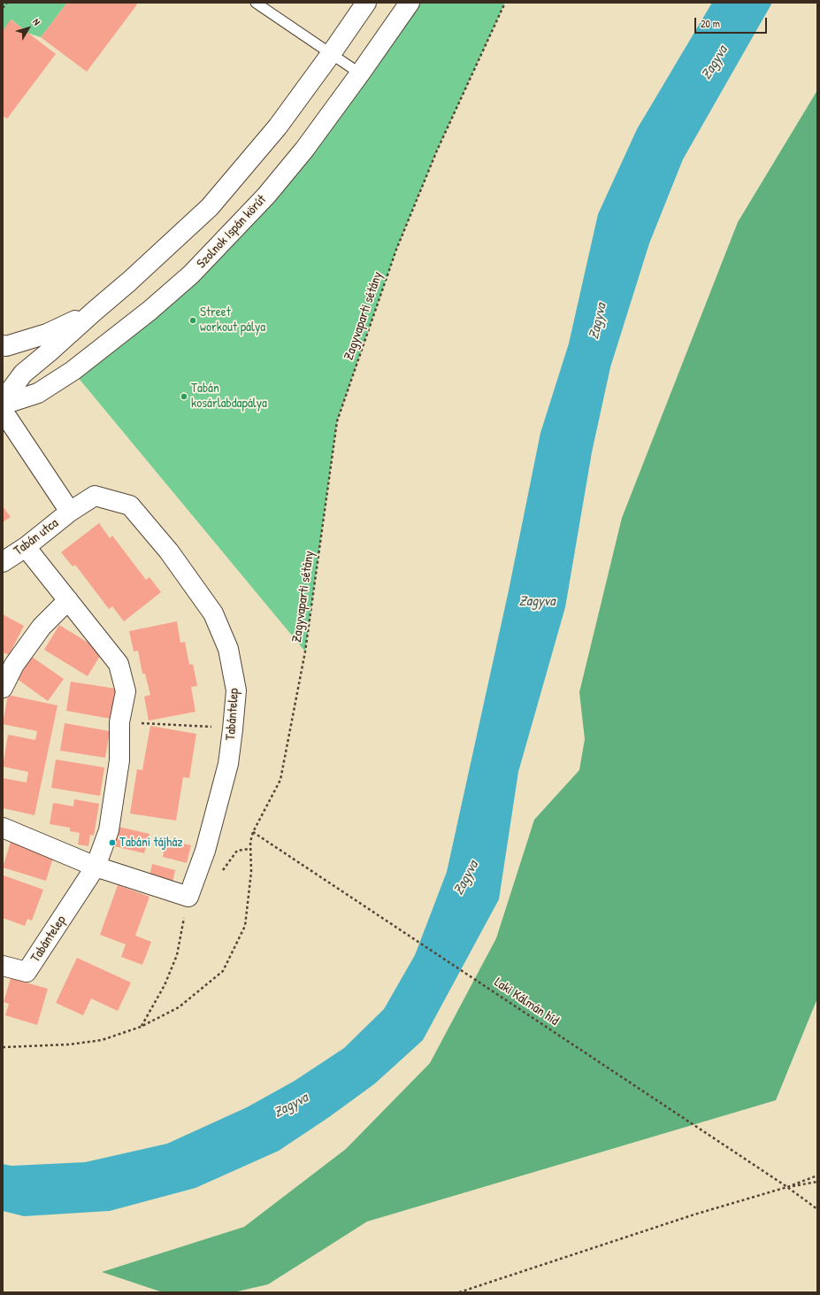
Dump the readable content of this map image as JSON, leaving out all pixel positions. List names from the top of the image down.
{
  "streets": {
    "street": ["Szolnok Ispán körút", "Tabán utca", "Tabántelep"],
    "path": ["Zagyvaparti sétány", "Laki Kálmán híd"]
  },
  "crossings": [
    ["Zagyvaparti sétány", "Laki Kálmán híd"],
    ["Tabán utca", "Tabántelep"]
  ],
  "water": ["Zagyva"],
  "places": ["Street workout pálya", "Tabán kosárlabdapálya", "Tabáni tájház"],
  "scale_bar": "20 m",
  "north": "top right"
}
